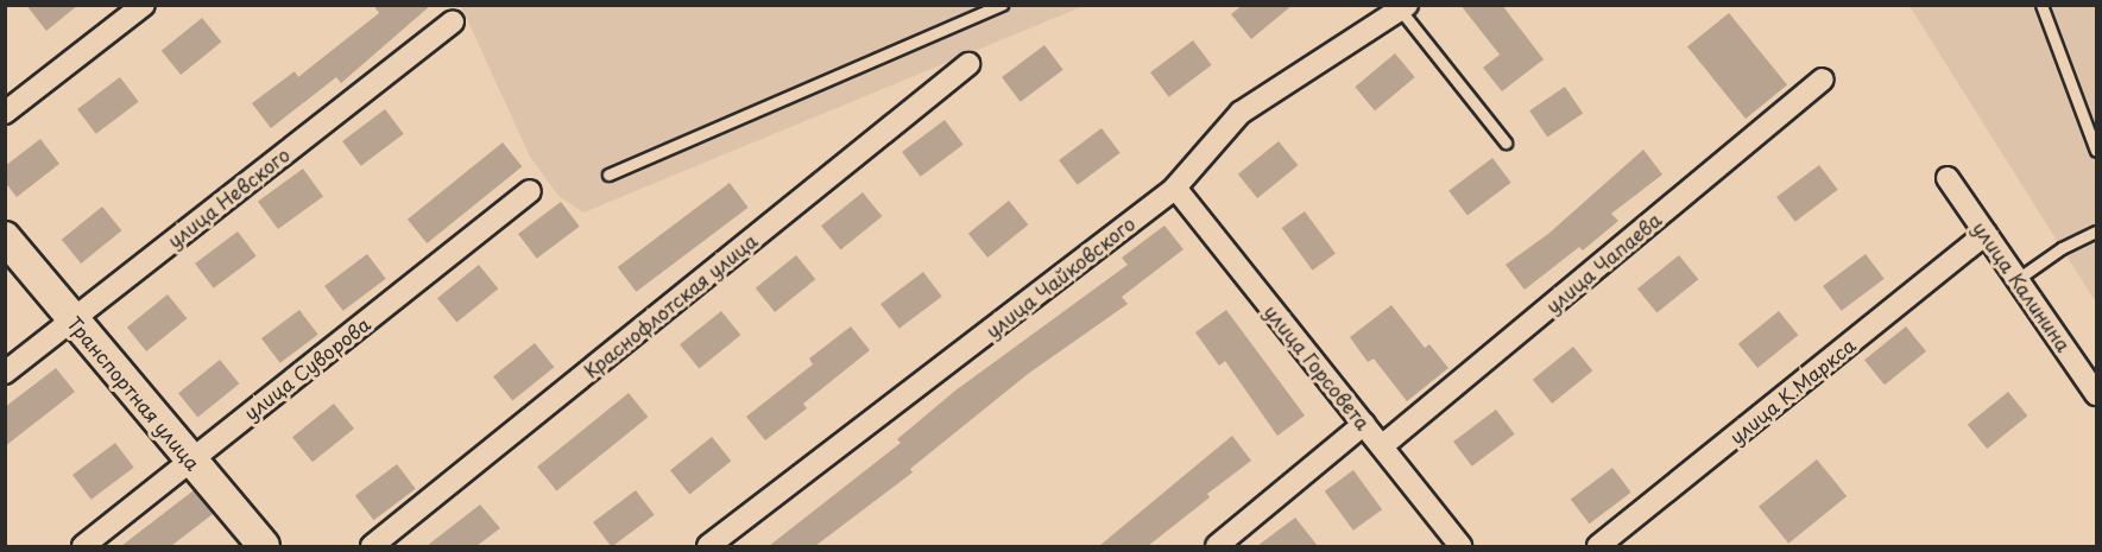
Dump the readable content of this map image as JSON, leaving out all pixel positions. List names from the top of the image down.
{
  "streets": {
    "street": [
      "улица Невского",
      "улица Чапаева",
      "улица Чайковского",
      "улица Калинина",
      "Краснофлотская улица",
      "улица Горсовета",
      "улица Суворова",
      "улица К.Маркса",
      "Транспортная улица"
    ]
  },
  "crossings": [
    ["улица Невского", "Транспортная улица"],
    ["улица Чапаева", "улица Горсовета"],
    ["улица Чайковского", "улица Горсовета"],
    ["улица Калинина", "улица К.Маркса"],
    ["улица Суворова", "Транспортная улица"]
  ]
}
